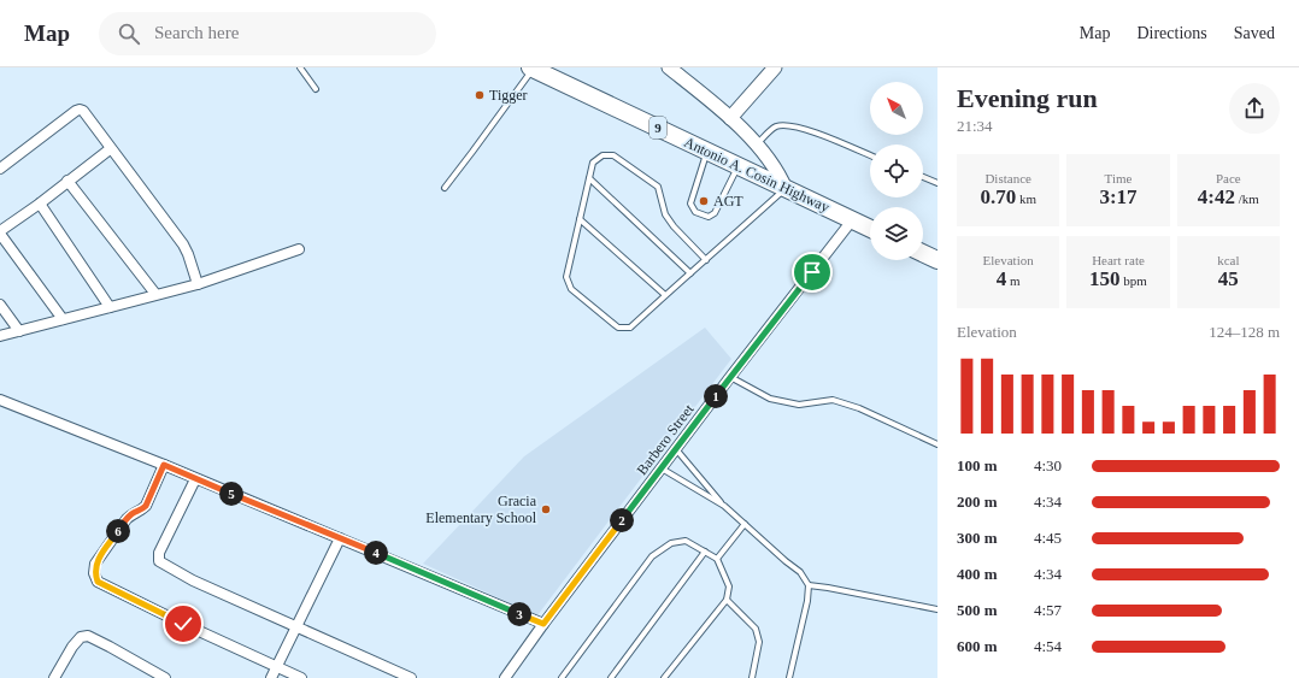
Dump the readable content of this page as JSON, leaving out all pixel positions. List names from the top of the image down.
{
  "streets": {
    "highway": ["9", "Antonio A. Cosin Highway"],
    "street": ["Barbero Street"]
  },
  "crossings": [
    ["Antonio A. Cosin Highway", "Barbero Street"]
  ],
  "places": ["Tigger", "AGT", "Gracia Elementary School"],
  "north": "top left",
  "page": {
    "header": "Map",
    "search": "Search here",
    "nav": ["Map", "Directions", "Saved"],
    "heading": ["Evening run", "21:34"],
    "stats": [
      ["Distance", "0.70 km"],
      ["Time", "3:17"],
      ["Pace", "4:42 /km"],
      ["Elevation", "4 m"],
      ["Heart rate", "150 bpm"],
      ["kcal", "45"]
    ],
    "chart": ["Elevation", "124–128 m"],
    "pins": [
      "1",
      "5",
      "2",
      "6",
      "4",
      "3"
    ],
    "list": [
      {
        "name": "100 m",
        "note": "4:30"
      },
      {
        "name": "200 m",
        "note": "4:34"
      },
      {
        "name": "300 m",
        "note": "4:45"
      },
      {
        "name": "400 m",
        "note": "4:34"
      },
      {
        "name": "500 m",
        "note": "4:57"
      },
      {
        "name": "600 m",
        "note": "4:54"
      }
    ]
  }
}
